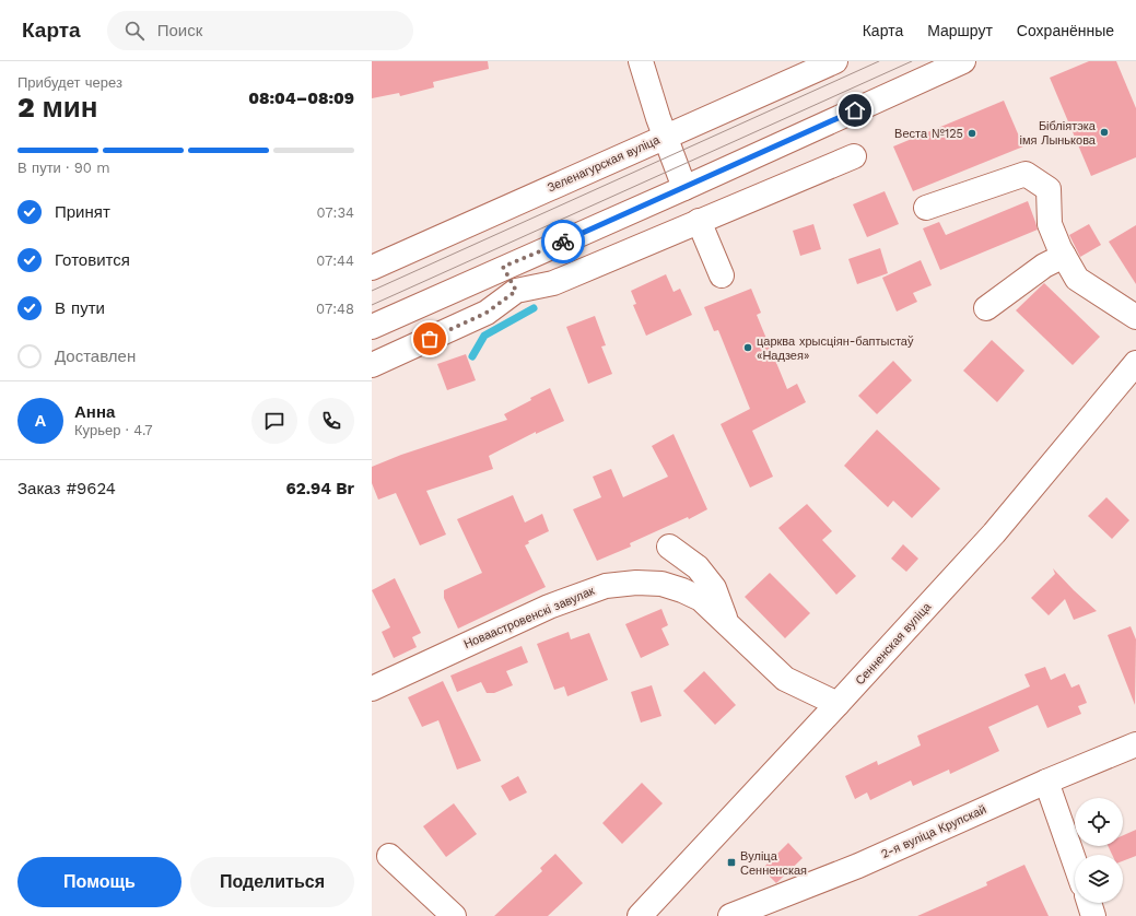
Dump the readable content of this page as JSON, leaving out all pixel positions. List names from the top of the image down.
{
  "streets": {
    "street": [
      "Зеленагурская вуліца",
      "Новаастровенскі завулак",
      "Сенненская вуліца",
      "2-я вуліца Крупскай"
    ]
  },
  "crossings": [
    ["Новаастровенскі завулак", "Сенненская вуліца"]
  ],
  "places": {
    "other": ["Бібліятэка імя Лынькова", "Веста №125", "царква хрысціян-баптыстаў «Надзея»"],
    "transit": ["Вуліца Сенненская"]
  },
  "page": {
    "header": "Карта",
    "search": "Поиск",
    "nav": ["Карта", "Маршрут", "Сохранённые"],
    "heading": ["2 мин", "Прибудет через", "08:04–08:09"],
    "panel": [
      "Анна",
      "Курьер · 4.7",
      "Заказ #9624",
      "62.94 Br"
    ],
    "bar": "В пути · 90 m",
    "list": [
      ["Принят", "07:34"],
      ["Готовится", "07:44"],
      ["В пути", "07:48"],
      "Доставлен"
    ],
    "round": "А",
    "buttons": ["Помощь", "Поделиться"]
  }
}
